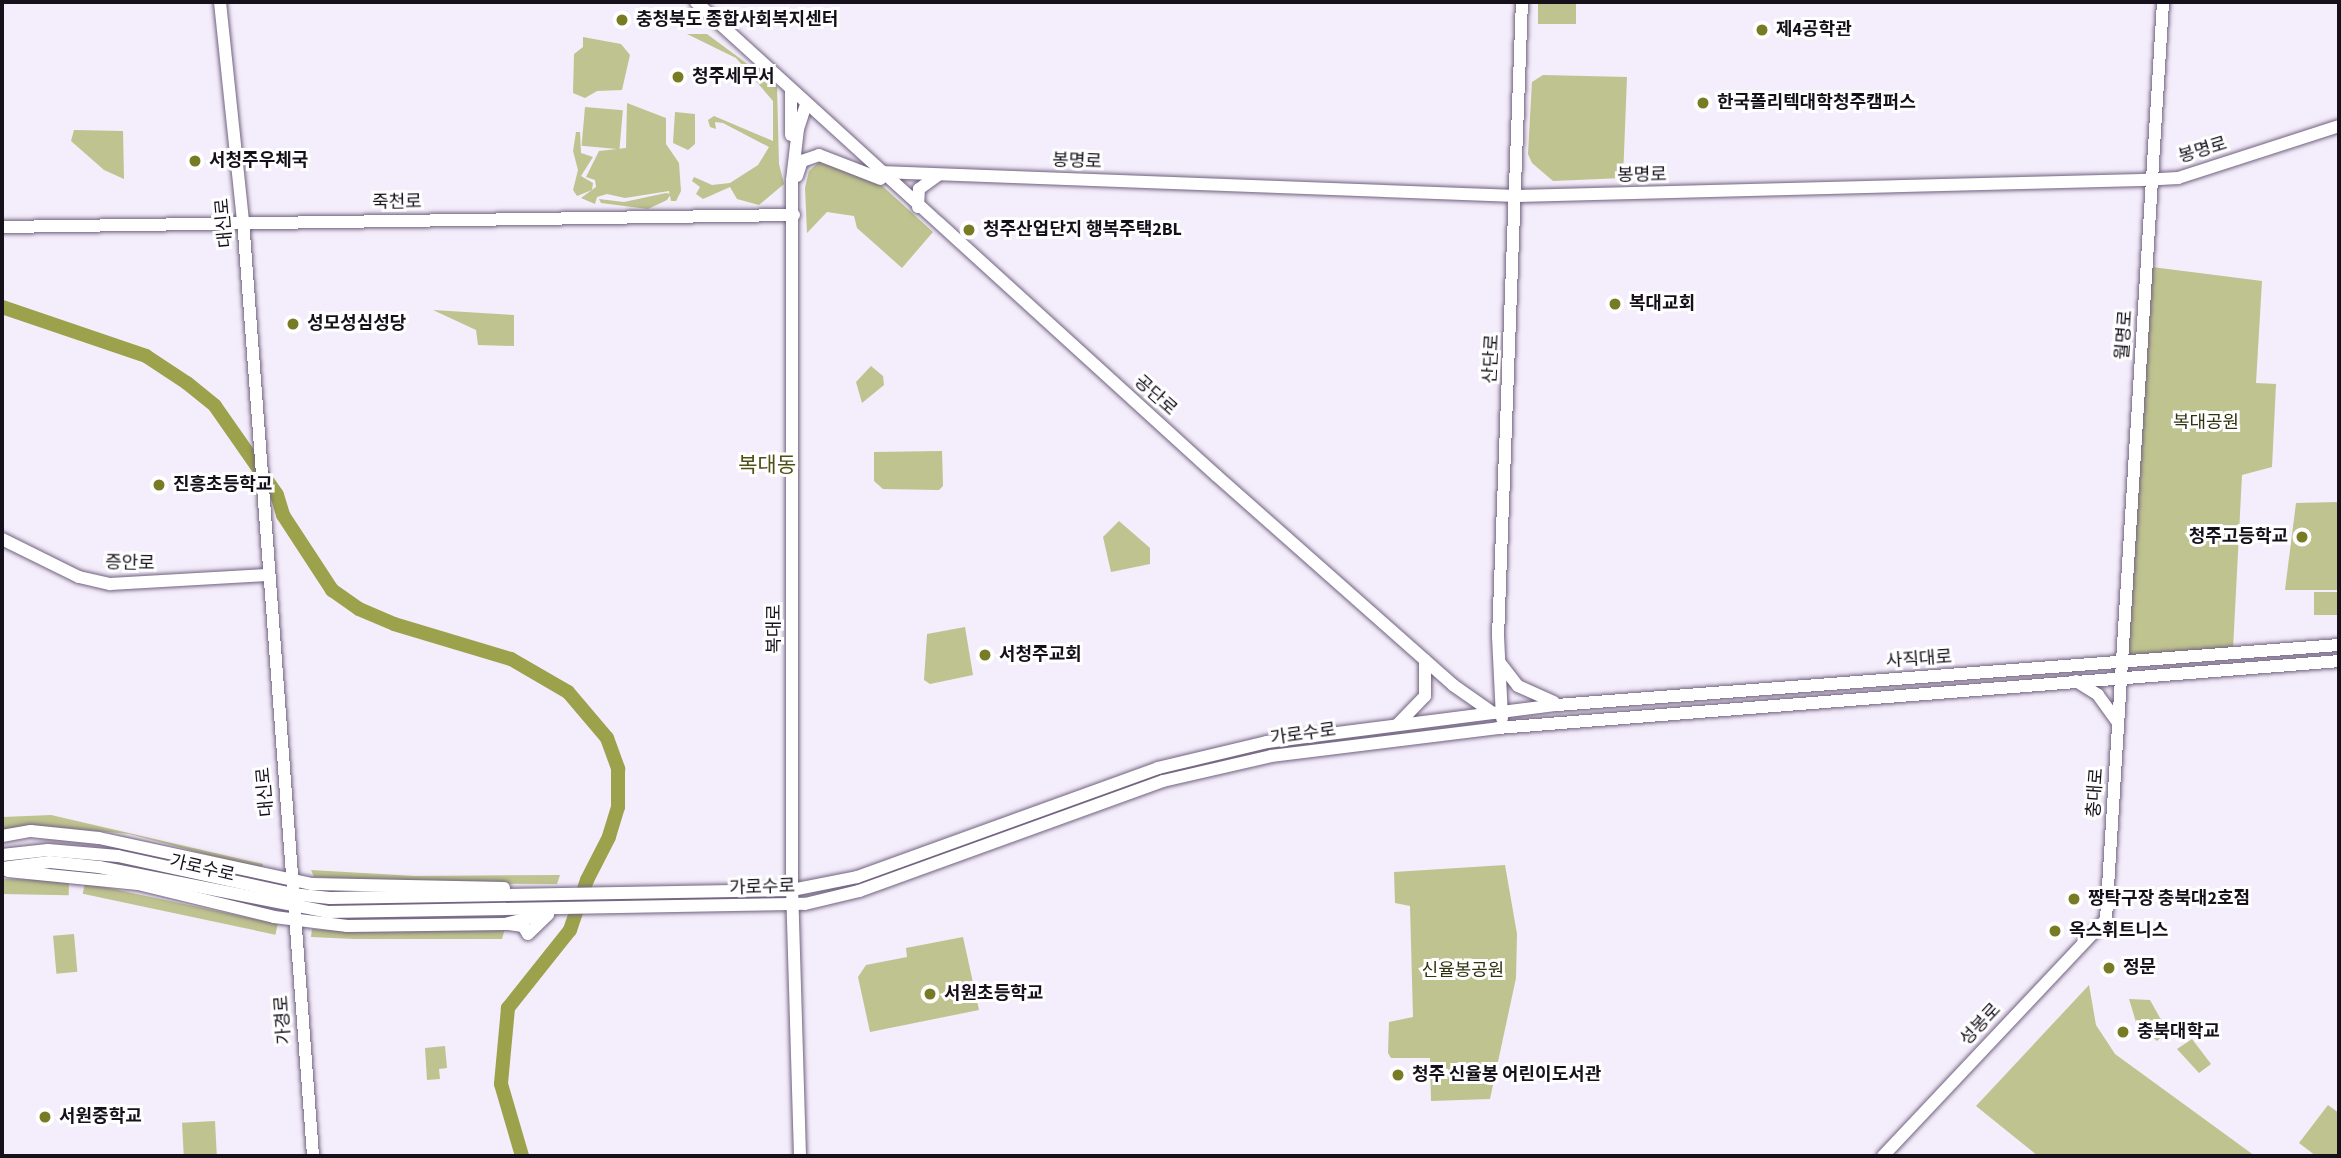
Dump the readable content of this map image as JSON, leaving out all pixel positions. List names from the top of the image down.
{
  "streets": {
    "street": [
      "봉명로",
      "죽천로",
      "대신로",
      "월명로",
      "산단로",
      "공단로",
      "증안로",
      "복대로",
      "사직대로",
      "가로수로",
      "충대로",
      "가경로",
      "성봉로"
    ]
  },
  "crossings": [
    ["봉명로", "월명로"],
    ["봉명로", "산단로"],
    ["봉명로", "공단로"],
    ["죽천로", "대신로"],
    ["죽천로", "복대로"],
    ["대신로", "증안로"],
    ["대신로", "가로수로"],
    ["대신로", "가경로"],
    ["월명로", "사직대로"],
    ["월명로", "충대로"],
    ["산단로", "공단로"],
    ["산단로", "사직대로"],
    ["산단로", "가로수로"],
    ["공단로", "복대로"],
    ["공단로", "사직대로"],
    ["공단로", "가로수로"],
    ["복대로", "가로수로"],
    ["사직대로", "가로수로"],
    ["사직대로", "충대로"],
    ["가로수로", "가경로"],
    ["충대로", "성봉로"]
  ],
  "districts": ["복대동"],
  "parks": ["복대공원", "신율봉공원"],
  "places": [
    "충청북도 종합사회복지센터",
    "제4공학관",
    "청주세무서",
    "한국폴리텍대학청주캠퍼스",
    "서청주우체국",
    "청주산업단지 행복주택2BL",
    "복대교회",
    "성모성심성당",
    "진흥초등학교",
    "청주고등학교",
    "서청주교회",
    "짱탁구장 충북대2호점",
    "옥스휘트니스",
    "정문",
    "서원초등학교",
    "충북대학교",
    "청주 신율봉 어린이도서관",
    "서원중학교"
  ]
}
